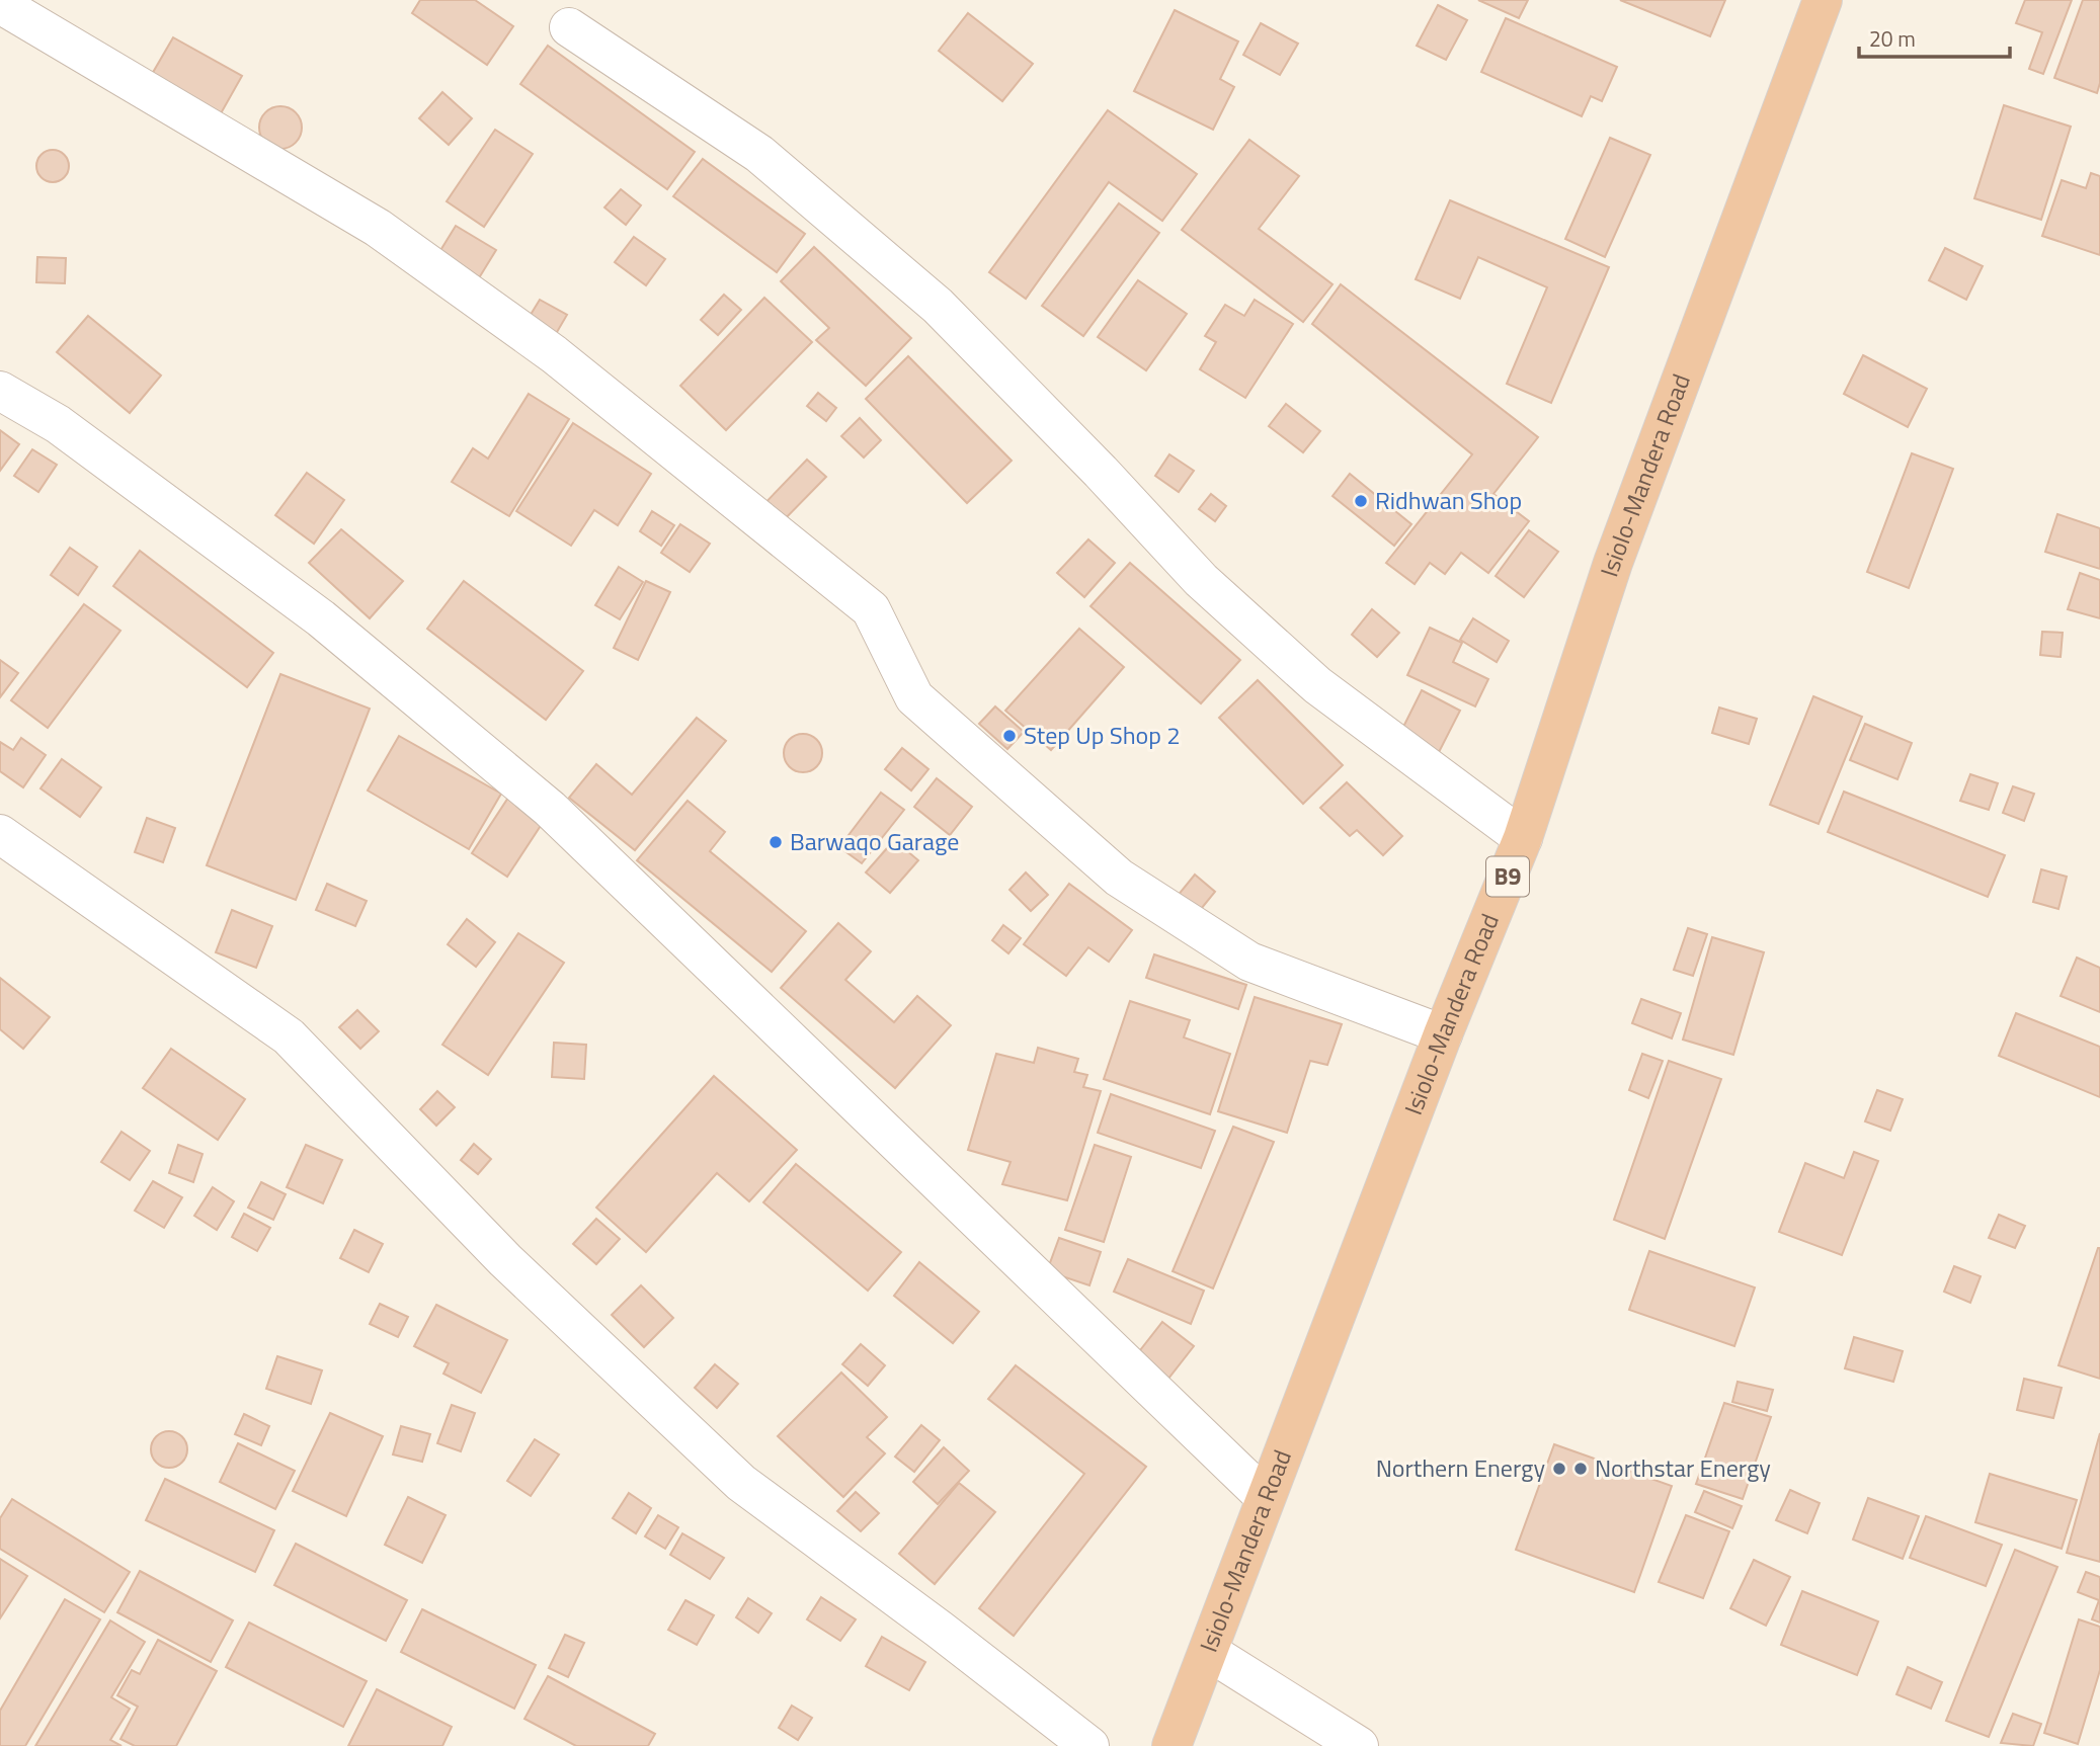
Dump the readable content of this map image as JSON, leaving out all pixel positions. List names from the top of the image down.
{
  "streets": {
    "highway": ["Isiolo-Mandera Road", "B9"]
  },
  "places": [
    "Ridhwan Shop",
    "Step Up Shop 2",
    "Barwaqo Garage",
    "Northern Energy",
    "Northstar Energy"
  ],
  "scale_bar": "20 m"
}
